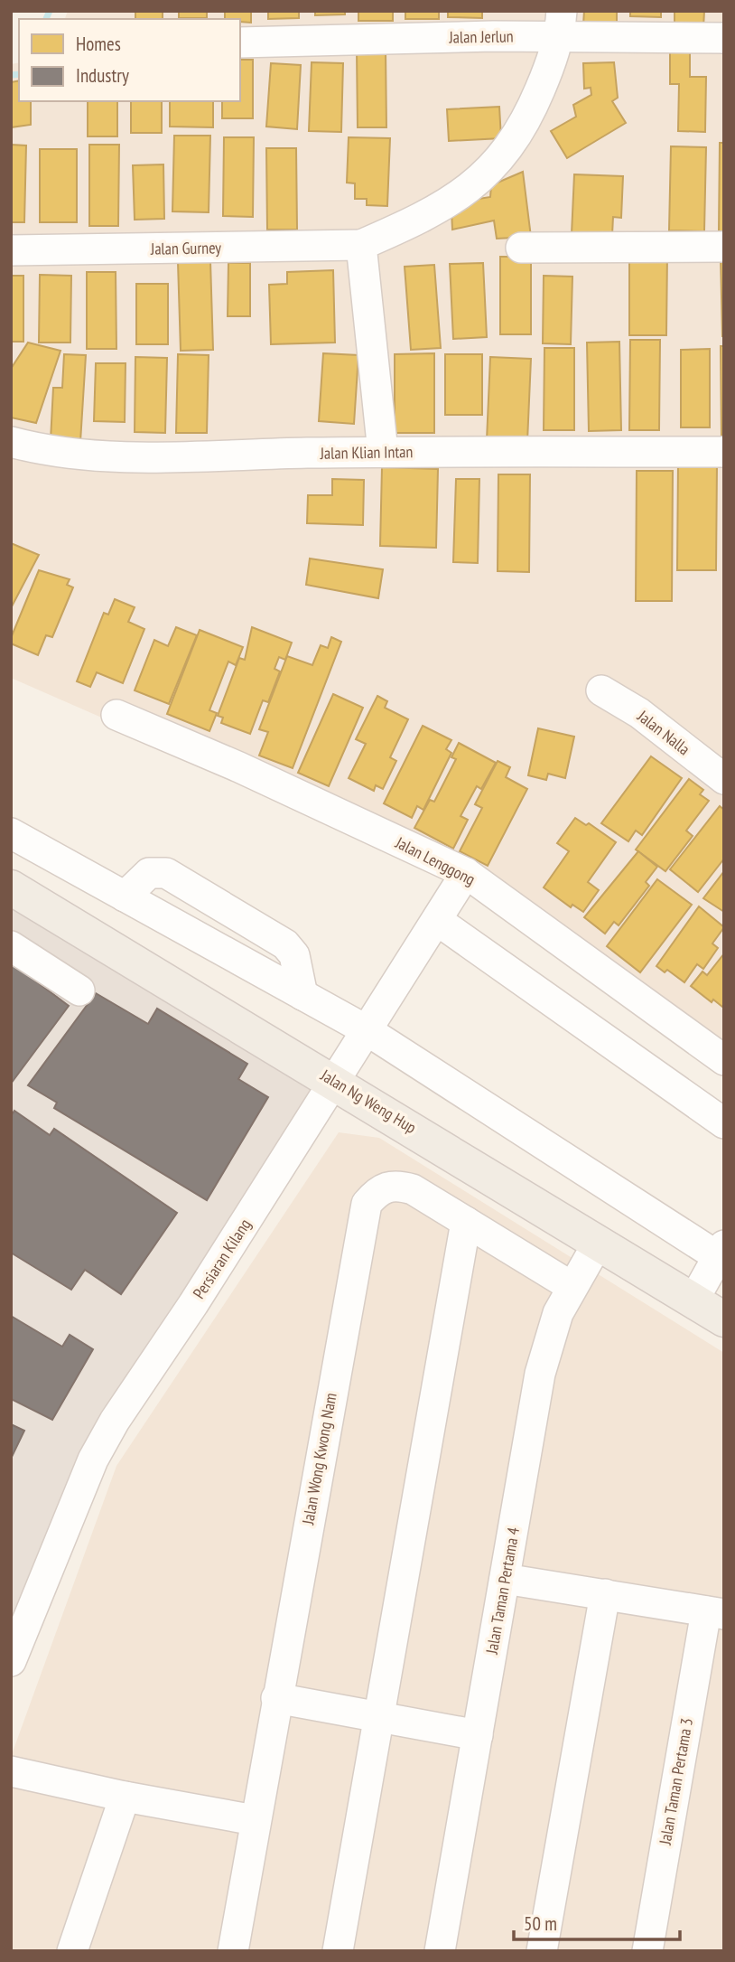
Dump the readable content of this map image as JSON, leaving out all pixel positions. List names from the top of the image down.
{
  "streets": {
    "main road": ["Jalan Ng Weng Hup"],
    "street": [
      "Jalan Jerlun",
      "Jalan Gurney",
      "Jalan Klian Intan",
      "Jalan Nalla",
      "Jalan Lenggong",
      "Persiaran Kilang",
      "Jalan Wong Kwong Nam",
      "Jalan Taman Pertama 4",
      "Jalan Taman Pertama 3"
    ]
  },
  "crossings": [
    ["Jalan Lenggong", "Persiaran Kilang"],
    ["Jalan Ng Weng Hup", "Persiaran Kilang"],
    ["Jalan Ng Weng Hup", "Jalan Taman Pertama 4"],
    ["Jalan Wong Kwong Nam", "Jalan Taman Pertama 4"]
  ],
  "legend": ["Homes", "Industry"],
  "scale_bar": "50 m"
}
